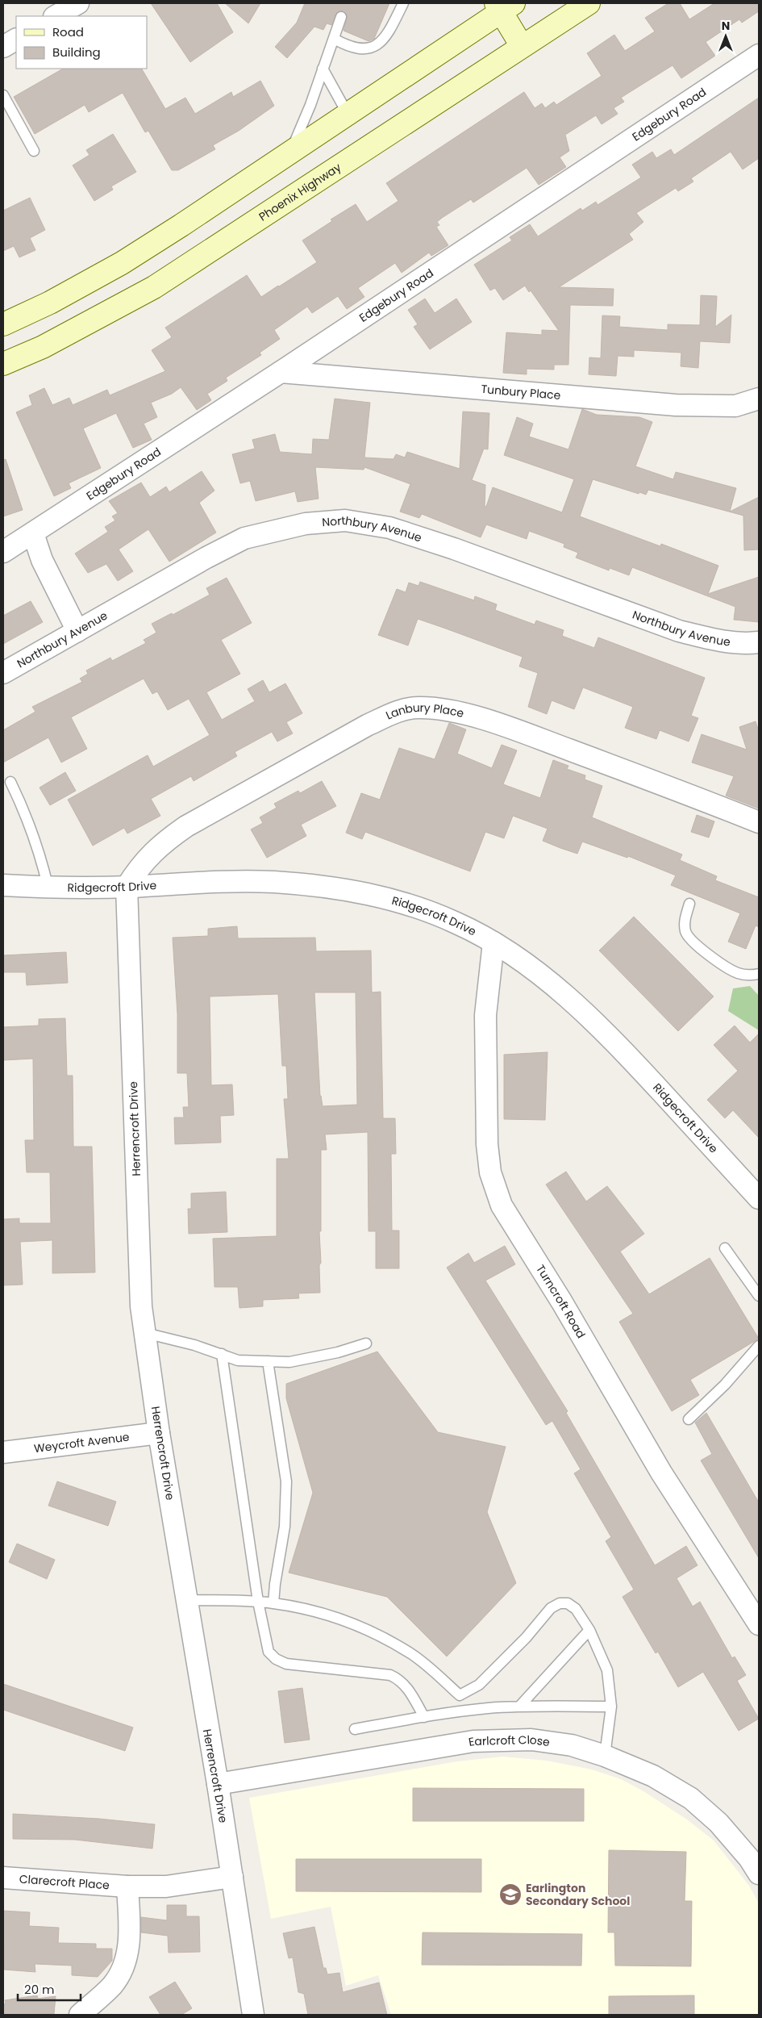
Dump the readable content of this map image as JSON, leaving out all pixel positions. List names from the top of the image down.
{
  "streets": {
    "main road": ["Phoenix Highway"],
    "street": [
      "Edgebury Road",
      "Tunbury Place",
      "Northbury Avenue",
      "Lanbury Place",
      "Ridgecroft Drive",
      "Herrencroft Drive",
      "Turncroft Road",
      "Weycroft Avenue",
      "Earlcroft Close",
      "Clarecroft Place"
    ]
  },
  "crossings": [
    ["Edgebury Road", "Tunbury Place"],
    ["Lanbury Place", "Ridgecroft Drive"],
    ["Lanbury Place", "Herrencroft Drive"],
    ["Ridgecroft Drive", "Herrencroft Drive"],
    ["Ridgecroft Drive", "Turncroft Road"],
    ["Herrencroft Drive", "Weycroft Avenue"],
    ["Herrencroft Drive", "Earlcroft Close"],
    ["Herrencroft Drive", "Clarecroft Place"]
  ],
  "places": {
    "school or university": ["Earlington Secondary School"]
  },
  "legend": ["Road", "Building"],
  "scale_bar": "20 m",
  "north": "top"
}
